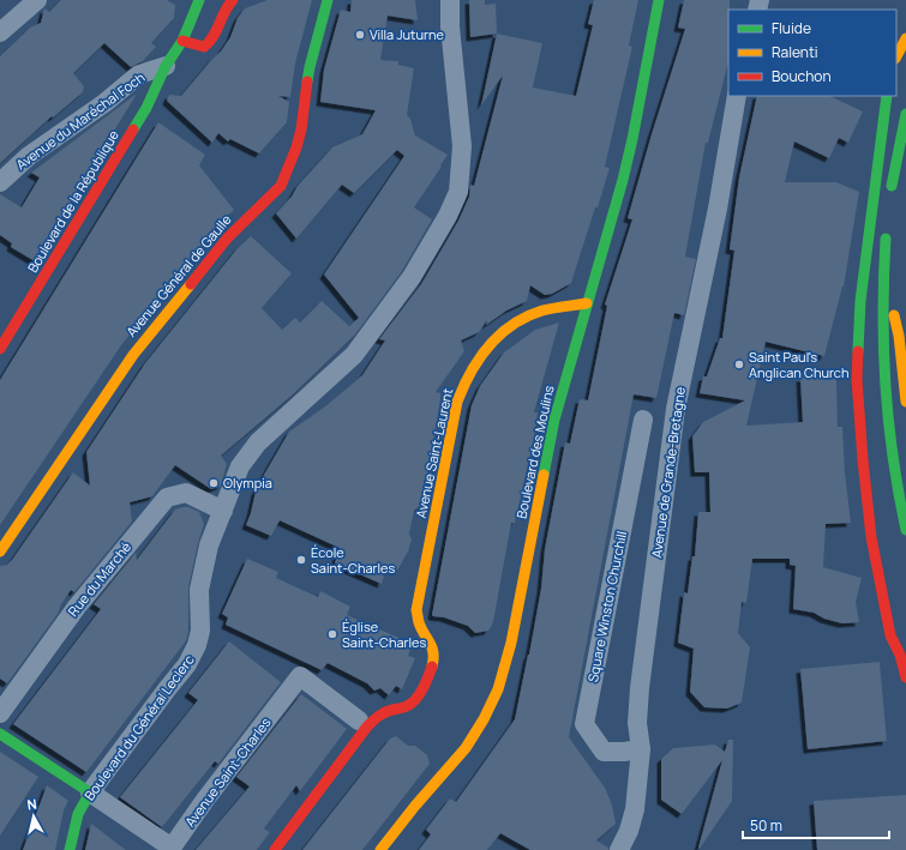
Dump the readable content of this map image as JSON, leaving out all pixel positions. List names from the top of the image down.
{
  "streets": {
    "main road": [
      "Boulevard de la République",
      "Avenue Général de Gaulle",
      "Boulevard des Moulins",
      "Avenue Saint-Laurent",
      "Boulevard du Général Leclerc"
    ],
    "street": [
      "Avenue du Maréchal Foch",
      "Avenue de Grande-Bretagne",
      "Rue du Marché",
      "Square Winston Churchill",
      "Avenue Saint-Charles"
    ]
  },
  "crossings": [
    ["Avenue du Maréchal Foch", "Boulevard de la République"],
    ["Boulevard des Moulins", "Avenue Saint-Laurent"],
    ["Avenue de Grande-Bretagne", "Square Winston Churchill"],
    ["Rue du Marché", "Boulevard du Général Leclerc"],
    ["Boulevard du Général Leclerc", "Avenue Saint-Charles"]
  ],
  "places": [
    "Villa Juturne",
    "Saint Paul's Anglican Church",
    "Olympia",
    "École Saint-Charles",
    "Église Saint-Charles"
  ],
  "legend": ["Fluide", "Ralenti", "Bouchon"],
  "scale_bar": "50 m",
  "north": "top"
}
